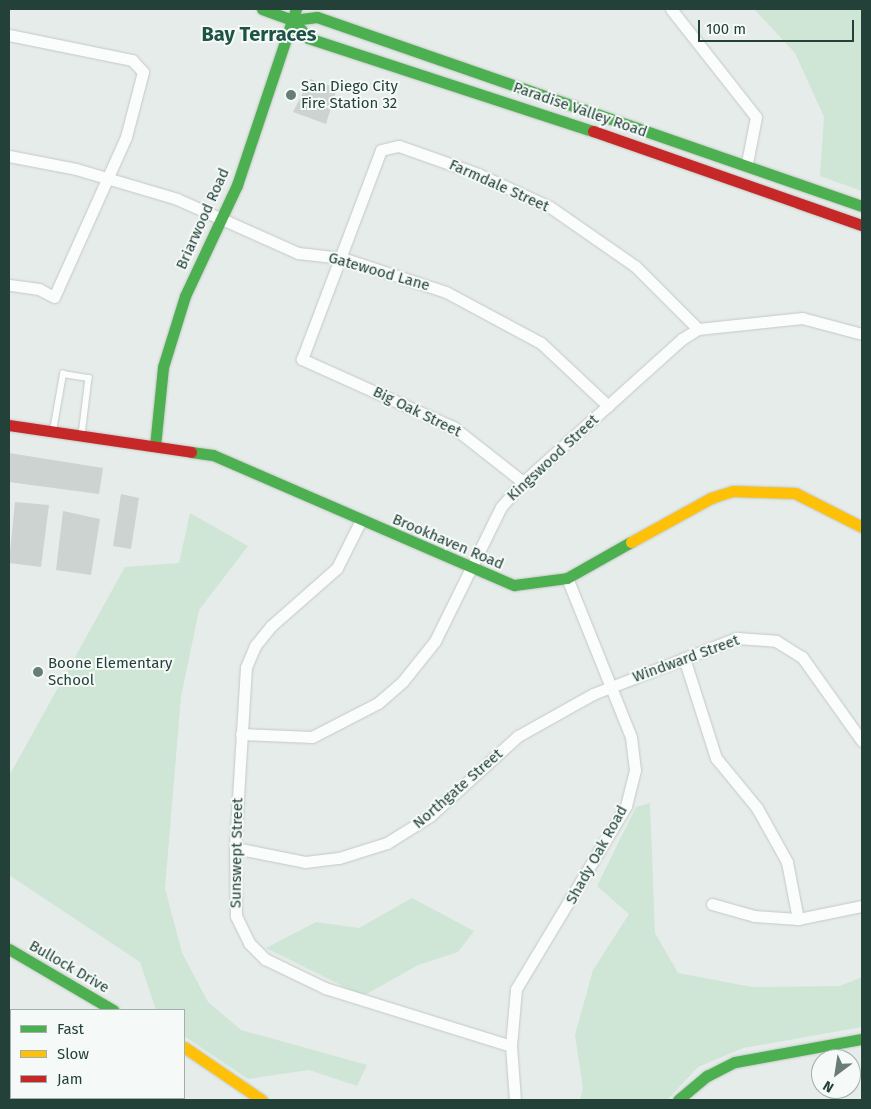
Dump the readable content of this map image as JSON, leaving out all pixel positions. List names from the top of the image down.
{
  "streets": {
    "street": [
      "Paradise Valley Road",
      "Farmdale Street",
      "Briarwood Road",
      "Gatewood Lane",
      "Big Oak Street",
      "Kingswood Street",
      "Brookhaven Road",
      "Windward Street",
      "Northgate Street",
      "Sunswept Street",
      "Shady Oak Road",
      "Bullock Drive"
    ]
  },
  "crossings": [
    ["Paradise Valley Road", "Briarwood Road"],
    ["Farmdale Street", "Gatewood Lane"],
    ["Farmdale Street", "Big Oak Street"],
    ["Farmdale Street", "Kingswood Street"],
    ["Briarwood Road", "Gatewood Lane"],
    ["Briarwood Road", "Brookhaven Road"],
    ["Gatewood Lane", "Big Oak Street"],
    ["Gatewood Lane", "Kingswood Street"],
    ["Big Oak Street", "Kingswood Street"],
    ["Kingswood Street", "Brookhaven Road"],
    ["Kingswood Street", "Sunswept Street"],
    ["Brookhaven Road", "Sunswept Street"],
    ["Brookhaven Road", "Shady Oak Road"],
    ["Windward Street", "Northgate Street"],
    ["Windward Street", "Shady Oak Road"],
    ["Northgate Street", "Sunswept Street"],
    ["Northgate Street", "Shady Oak Road"],
    ["Sunswept Street", "Shady Oak Road"]
  ],
  "districts": ["Bay Terraces"],
  "places": ["San Diego City Fire Station 32", "Boone Elementary School"],
  "legend": ["Fast", "Slow", "Jam"],
  "scale_bar": "100 m",
  "north": "bottom left"
}
